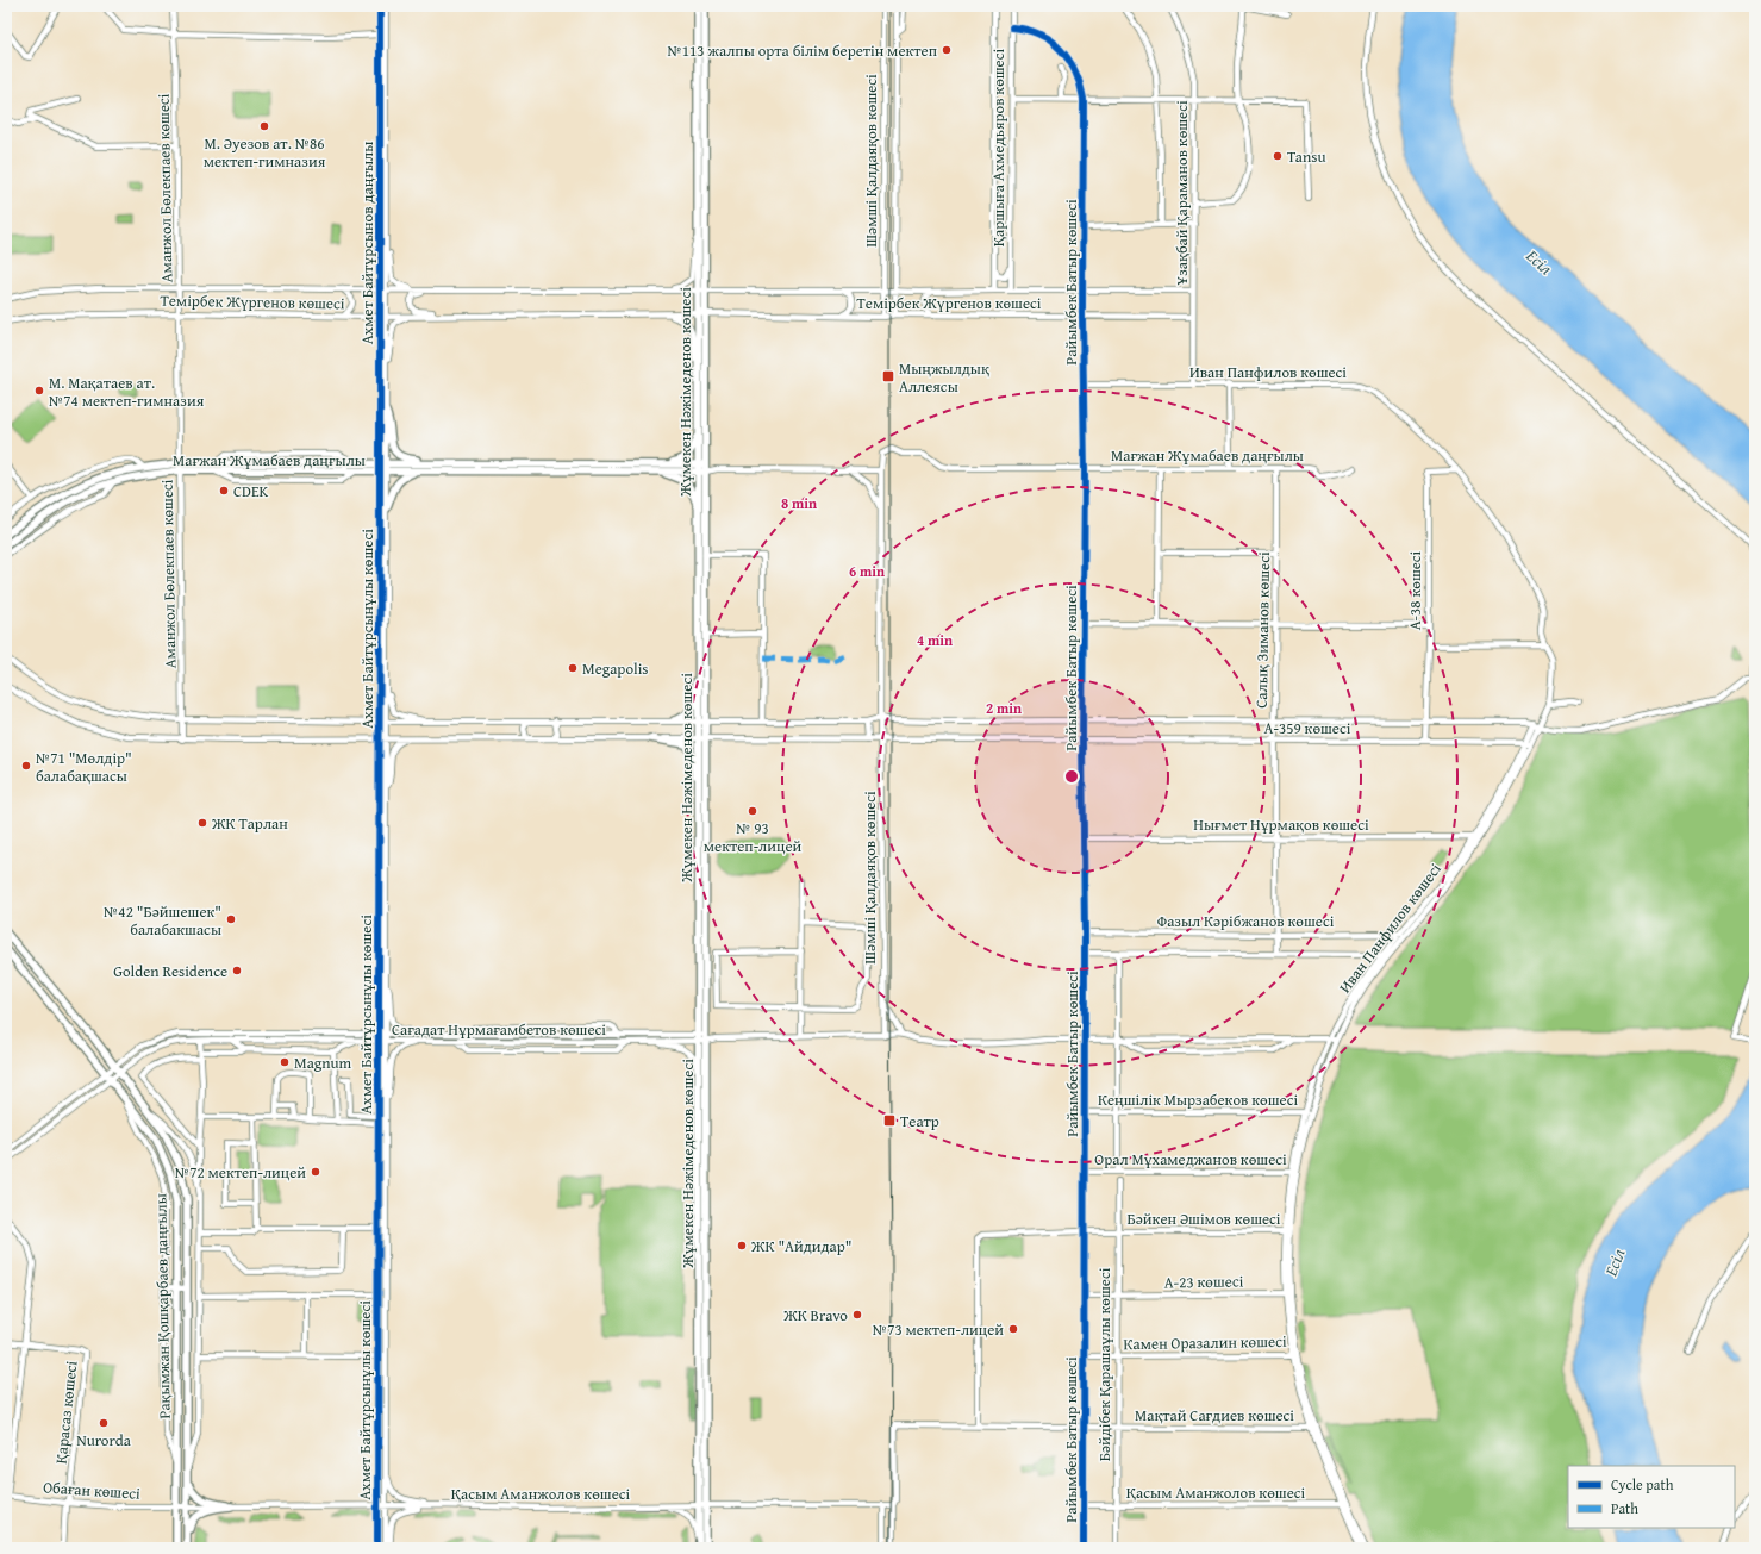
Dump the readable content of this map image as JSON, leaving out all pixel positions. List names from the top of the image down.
{
  "streets": {
    "main road": ["Жұмекен Нәжімеденов көшесі", "Мағжан Жұмабаев даңғылы", "Рақымжан Қошқарбаев даңғылы"],
    "street": [
      "Қаршыға Ахмедьяров көшесі",
      "Шәмші Қалдаяқов көшесі",
      "Аманжол Бөлекпаев көшесі",
      "Ұзақбай Қараманов көшесі",
      "Ахмет Байтұрсынов даңғылы",
      "Райымбек Батыр көшесі",
      "Темірбек Жүргенов көшесі",
      "Иван Панфилов көшесі",
      "А-38 көшесі",
      "Ахмет Байтұрсынұлы көшесі",
      "Салық Зиманов көшесі",
      "А-359 көшесі",
      "Нығмет Нұрмақов көшесі",
      "Фазыл Кәрібжанов көшесі",
      "Сағадат Нұрмағамбетов көшесі",
      "Кеңшілік Мырзабеков көшесі",
      "Орал Мұхамеджанов көшесі",
      "Бәйкен Әшімов көшесі",
      "А-23 көшесі",
      "Камен Оразалин көшесі",
      "Бәйдібек Қарашаұлы көшесі",
      "Қарасаз көшесі",
      "Мақтай Сағдиев көшесі",
      "Обаған көшесі",
      "Қасым Аманжолов көшесі"
    ]
  },
  "crossings": [
    ["Қаршыға Ахмедьяров көшесі", "Райымбек Батыр көшесі"],
    ["Қаршыға Ахмедьяров көшесі", "Темірбек Жүргенов көшесі"],
    ["Шәмші Қалдаяқов көшесі", "Темірбек Жүргенов көшесі"],
    ["Шәмші Қалдаяқов көшесі", "Мағжан Жұмабаев даңғылы"],
    ["Шәмші Қалдаяқов көшесі", "А-359 көшесі"],
    ["Шәмші Қалдаяқов көшесі", "Сағадат Нұрмағамбетов көшесі"],
    ["Аманжол Бөлекпаев көшесі", "Темірбек Жүргенов көшесі"],
    ["Аманжол Бөлекпаев көшесі", "Мағжан Жұмабаев даңғылы"],
    ["Аманжол Бөлекпаев көшесі", "А-359 көшесі"],
    ["Ұзақбай Қараманов көшесі", "Темірбек Жүргенов көшесі"],
    ["Ұзақбай Қараманов көшесі", "Иван Панфилов көшесі"],
    ["Ахмет Байтұрсынов даңғылы", "Темірбек Жүргенов көшесі"],
    ["Ахмет Байтұрсынов даңғылы", "Мағжан Жұмабаев даңғылы"],
    ["Ахмет Байтұрсынов даңғылы", "Ахмет Байтұрсынұлы көшесі"],
    ["Райымбек Батыр көшесі", "Темірбек Жүргенов көшесі"],
    ["Райымбек Батыр көшесі", "Иван Панфилов көшесі"],
    ["Райымбек Батыр көшесі", "Мағжан Жұмабаев даңғылы"],
    ["Райымбек Батыр көшесі", "А-359 көшесі"],
    ["Райымбек Батыр көшесі", "Нығмет Нұрмақов көшесі"],
    ["Райымбек Батыр көшесі", "Фазыл Кәрібжанов көшесі"],
    ["Райымбек Батыр көшесі", "Кеңшілік Мырзабеков көшесі"],
    ["Райымбек Батыр көшесі", "Орал Мұхамеджанов көшесі"],
    ["Райымбек Батыр көшесі", "Бәйкен Әшімов көшесі"],
    ["Райымбек Батыр көшесі", "А-23 көшесі"],
    ["Райымбек Батыр көшесі", "Камен Оразалин көшесі"],
    ["Райымбек Батыр көшесі", "Мақтай Сағдиев көшесі"],
    ["Райымбек Батыр көшесі", "Қасым Аманжолов көшесі"],
    ["Темірбек Жүргенов көшесі", "Жұмекен Нәжімеденов көшесі"],
    ["Иван Панфилов көшесі", "А-38 көшесі"],
    ["Иван Панфилов көшесі", "А-359 көшесі"],
    ["Иван Панфилов көшесі", "Нығмет Нұрмақов көшесі"],
    ["Иван Панфилов көшесі", "Фазыл Кәрібжанов көшесі"],
    ["Иван Панфилов көшесі", "Кеңшілік Мырзабеков көшесі"],
    ["Иван Панфилов көшесі", "Орал Мұхамеджанов көшесі"],
    ["Иван Панфилов көшесі", "Бәйкен Әшімов көшесі"],
    ["Иван Панфилов көшесі", "А-23 көшесі"],
    ["Иван Панфилов көшесі", "Камен Оразалин көшесі"],
    ["Иван Панфилов көшесі", "Мақтай Сағдиев көшесі"],
    ["Иван Панфилов көшесі", "Қасым Аманжолов көшесі"],
    ["Жұмекен Нәжімеденов көшесі", "Мағжан Жұмабаев даңғылы"],
    ["Жұмекен Нәжімеденов көшесі", "А-359 көшесі"],
    ["Жұмекен Нәжімеденов көшесі", "Сағадат Нұрмағамбетов көшесі"],
    ["Жұмекен Нәжімеденов көшесі", "Қасым Аманжолов көшесі"],
    ["Мағжан Жұмабаев даңғылы", "Салық Зиманов көшесі"],
    ["А-38 көшесі", "А-359 көшесі"],
    ["Ахмет Байтұрсынұлы көшесі", "А-359 көшесі"],
    ["Ахмет Байтұрсынұлы көшесі", "Сағадат Нұрмағамбетов көшесі"],
    ["Ахмет Байтұрсынұлы көшесі", "Қасым Аманжолов көшесі"],
    ["Салық Зиманов көшесі", "А-359 көшесі"],
    ["Салық Зиманов көшесі", "Нығмет Нұрмақов көшесі"],
    ["Салық Зиманов көшесі", "Фазыл Кәрібжанов көшесі"],
    ["Сағадат Нұрмағамбетов көшесі", "Рақымжан Қошқарбаев даңғылы"],
    ["Бәйкен Әшімов көшесі", "Бәйдібек Қарашаұлы көшесі"],
    ["Бәйкен Әшімов көшесі", "Мақтай Сағдиев көшесі"],
    ["А-23 көшесі", "Бәйдібек Қарашаұлы көшесі"],
    ["Рақымжан Қошқарбаев даңғылы", "Обаған көшесі"],
    ["Рақымжан Қошқарбаев даңғылы", "Қасым Аманжолов көшесі"],
    ["Камен Оразалин көшесі", "Бәйдібек Қарашаұлы көшесі"],
    ["Бәйдібек Қарашаұлы көшесі", "Мақтай Сағдиев көшесі"],
    ["Бәйдібек Қарашаұлы көшесі", "Қасым Аманжолов көшесі"],
    ["Қарасаз көшесі", "Обаған көшесі"],
    ["Мақтай Сағдиев көшесі", "Қасым Аманжолов көшесі"],
    ["Обаған көшесі", "Қасым Аманжолов көшесі"]
  ],
  "water": ["Есіл"],
  "places": {
    "other": [
      "№113 жалпы орта білім беретін мектеп",
      "М. Әуезов ат. №86 мектеп-гимназия",
      "Tansu",
      "М. Мақатаев ат. №74 мектеп-гимназия",
      "CDEK",
      "Megapolis",
      "№71 \"Мөлдір\" балабақшасы",
      "№ 93 мектеп-лицей",
      "ЖК Тарлан",
      "№42 \"Бәйшешек\" балабакшасы",
      "Golden Residence",
      "Magnum",
      "№72 мектеп-лицей",
      "ЖК \"Айдидар\"",
      "ЖК Bravo",
      "№73 мектеп-лицей",
      "Nurorda"
    ],
    "transit": ["Мыңжылдық Аллеясы", "Театр"]
  },
  "legend": ["Cycle path", "Path"],
  "rings": [
    "8 min",
    "6 min",
    "4 min",
    "2 min"
  ]
}
